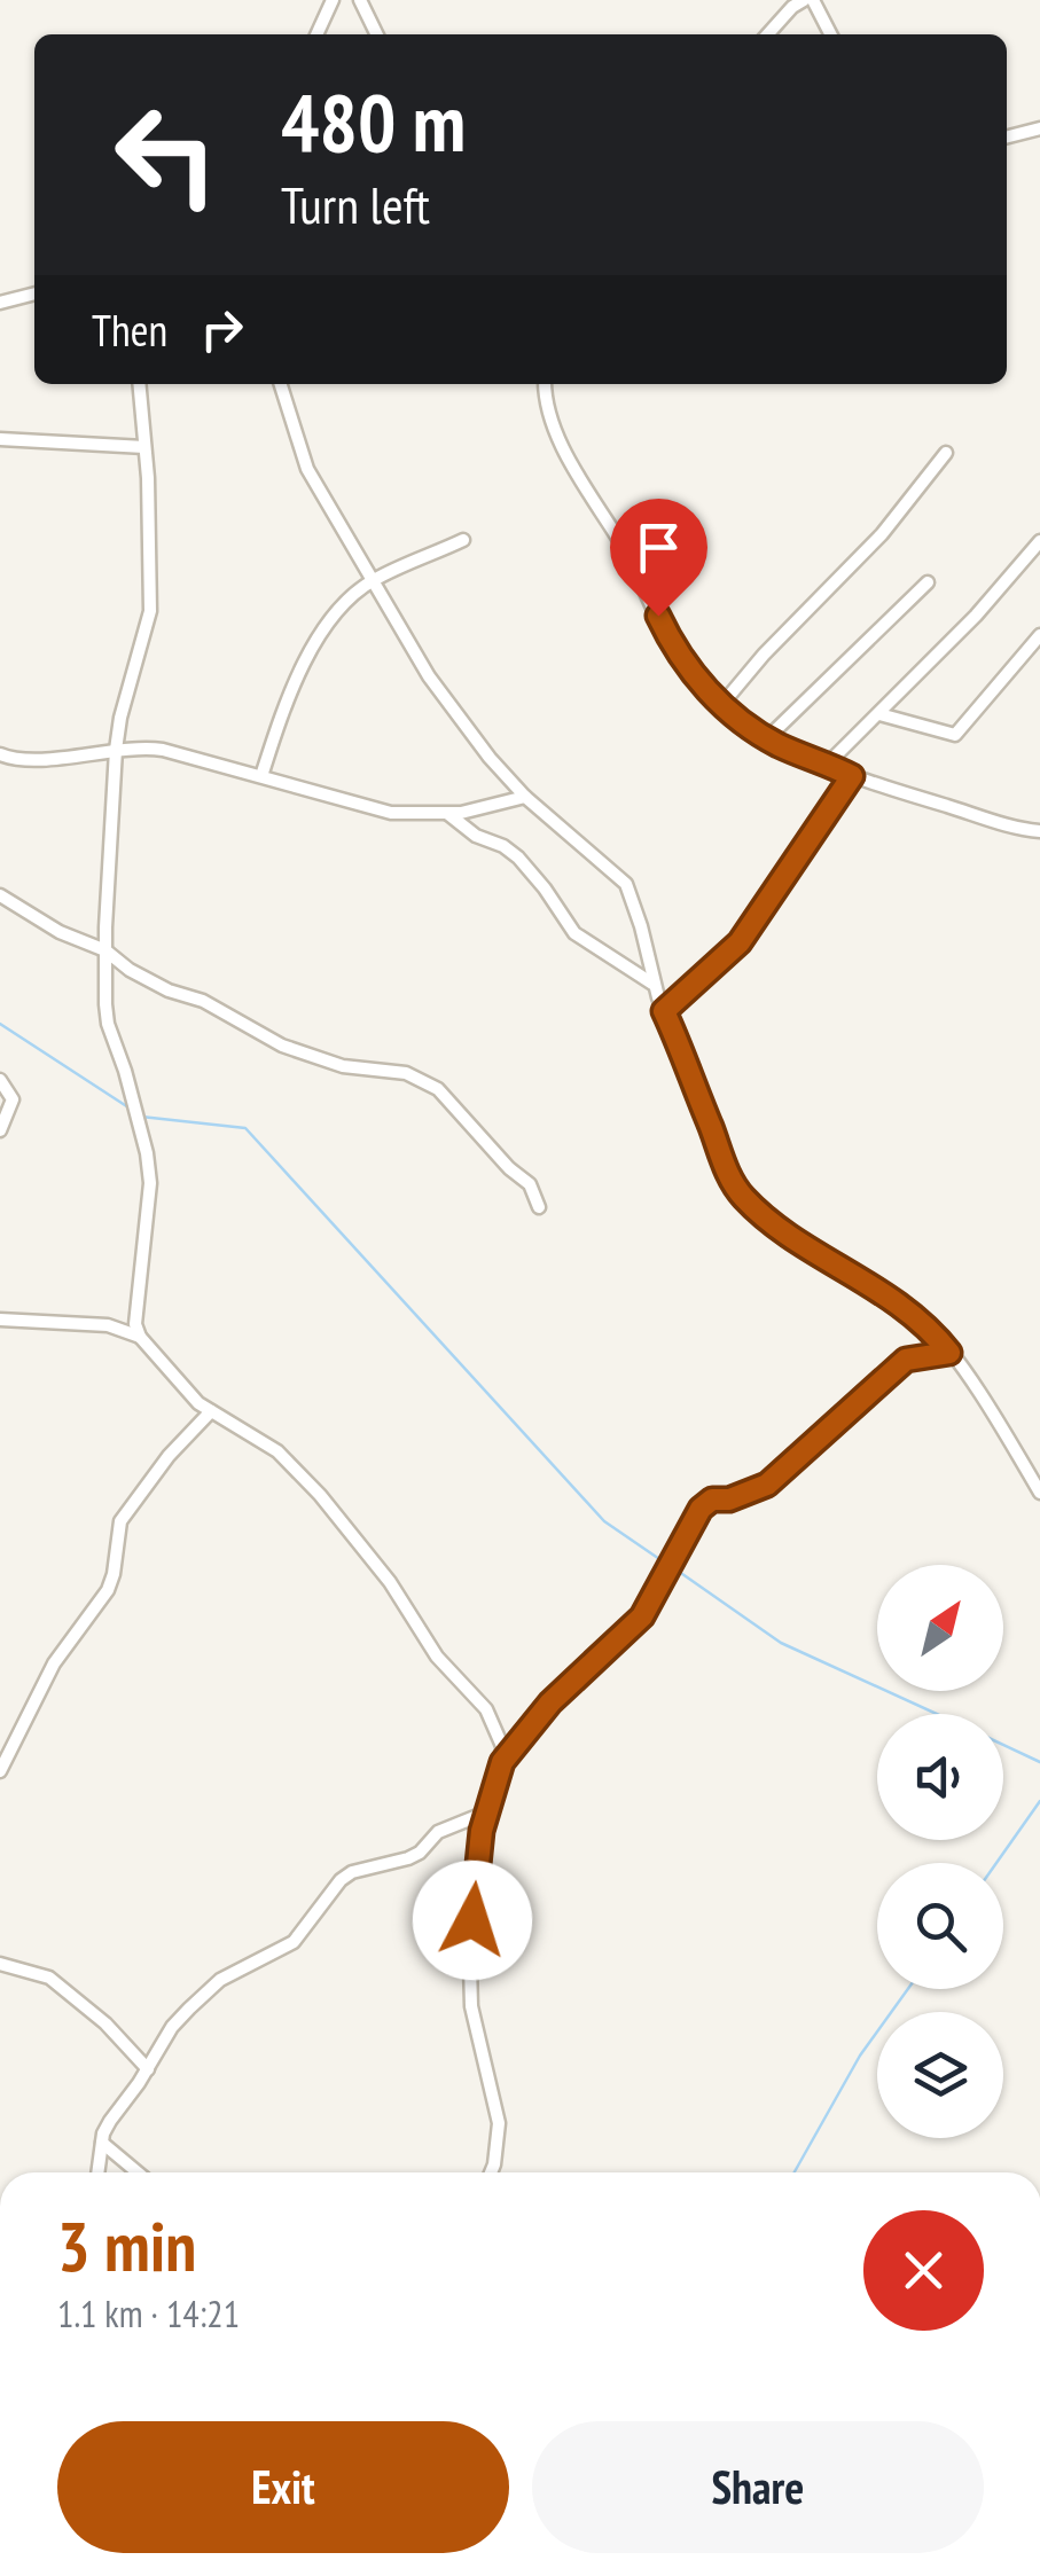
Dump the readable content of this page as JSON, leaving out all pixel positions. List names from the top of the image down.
{
  "north": "top right",
  "page": {
    "turn": ["480 m", "Turn left"],
    "then": "Then",
    "heading": ["3 min", "1.1 km · 14:21"],
    "buttons": ["Exit", "Share"]
  }
}
